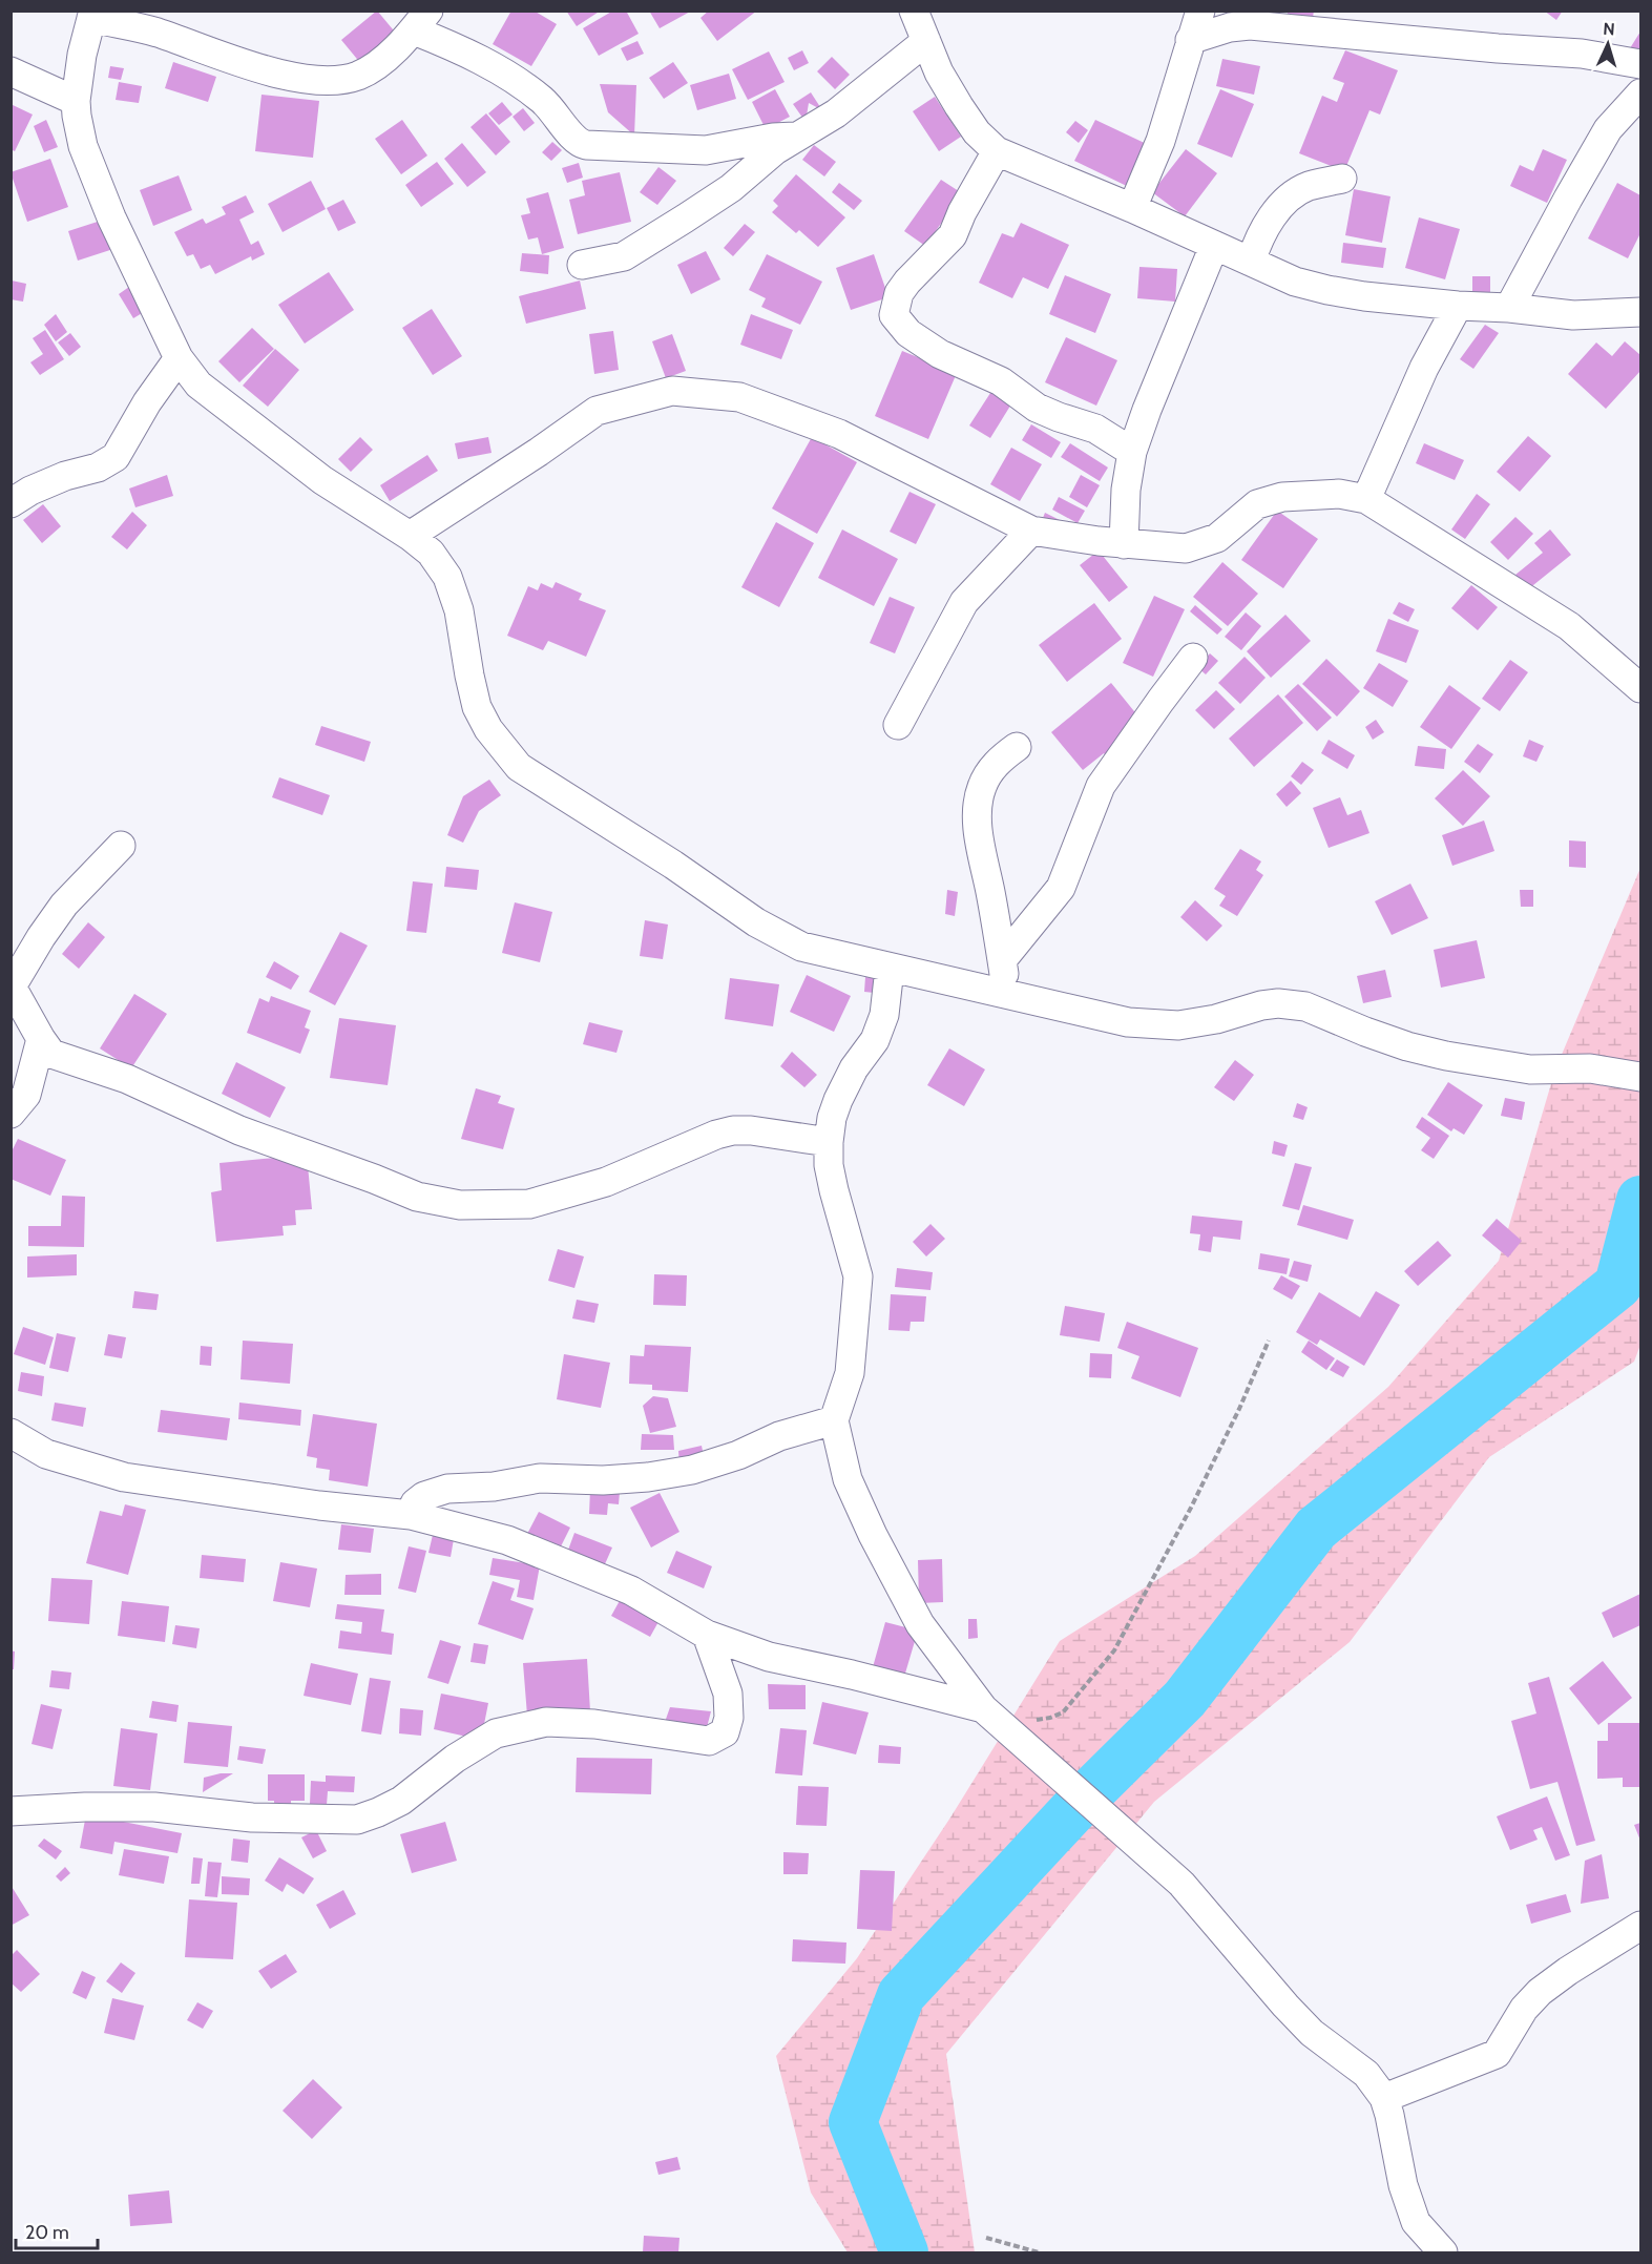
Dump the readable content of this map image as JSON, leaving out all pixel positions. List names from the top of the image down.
{
  "scale_bar": "20 m",
  "north": "top"
}
